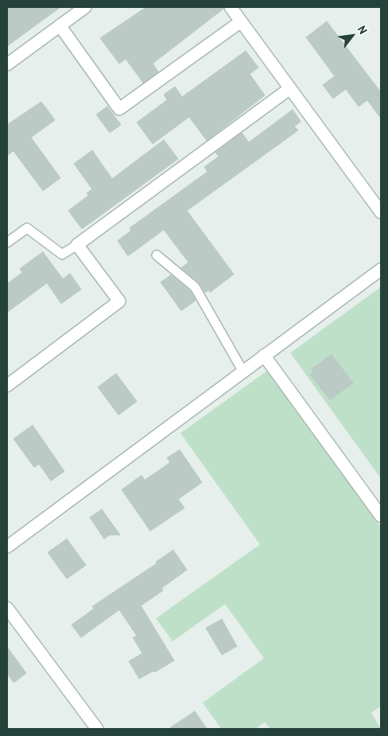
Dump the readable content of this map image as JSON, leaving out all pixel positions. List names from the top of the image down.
{
  "north": "top right"
}
